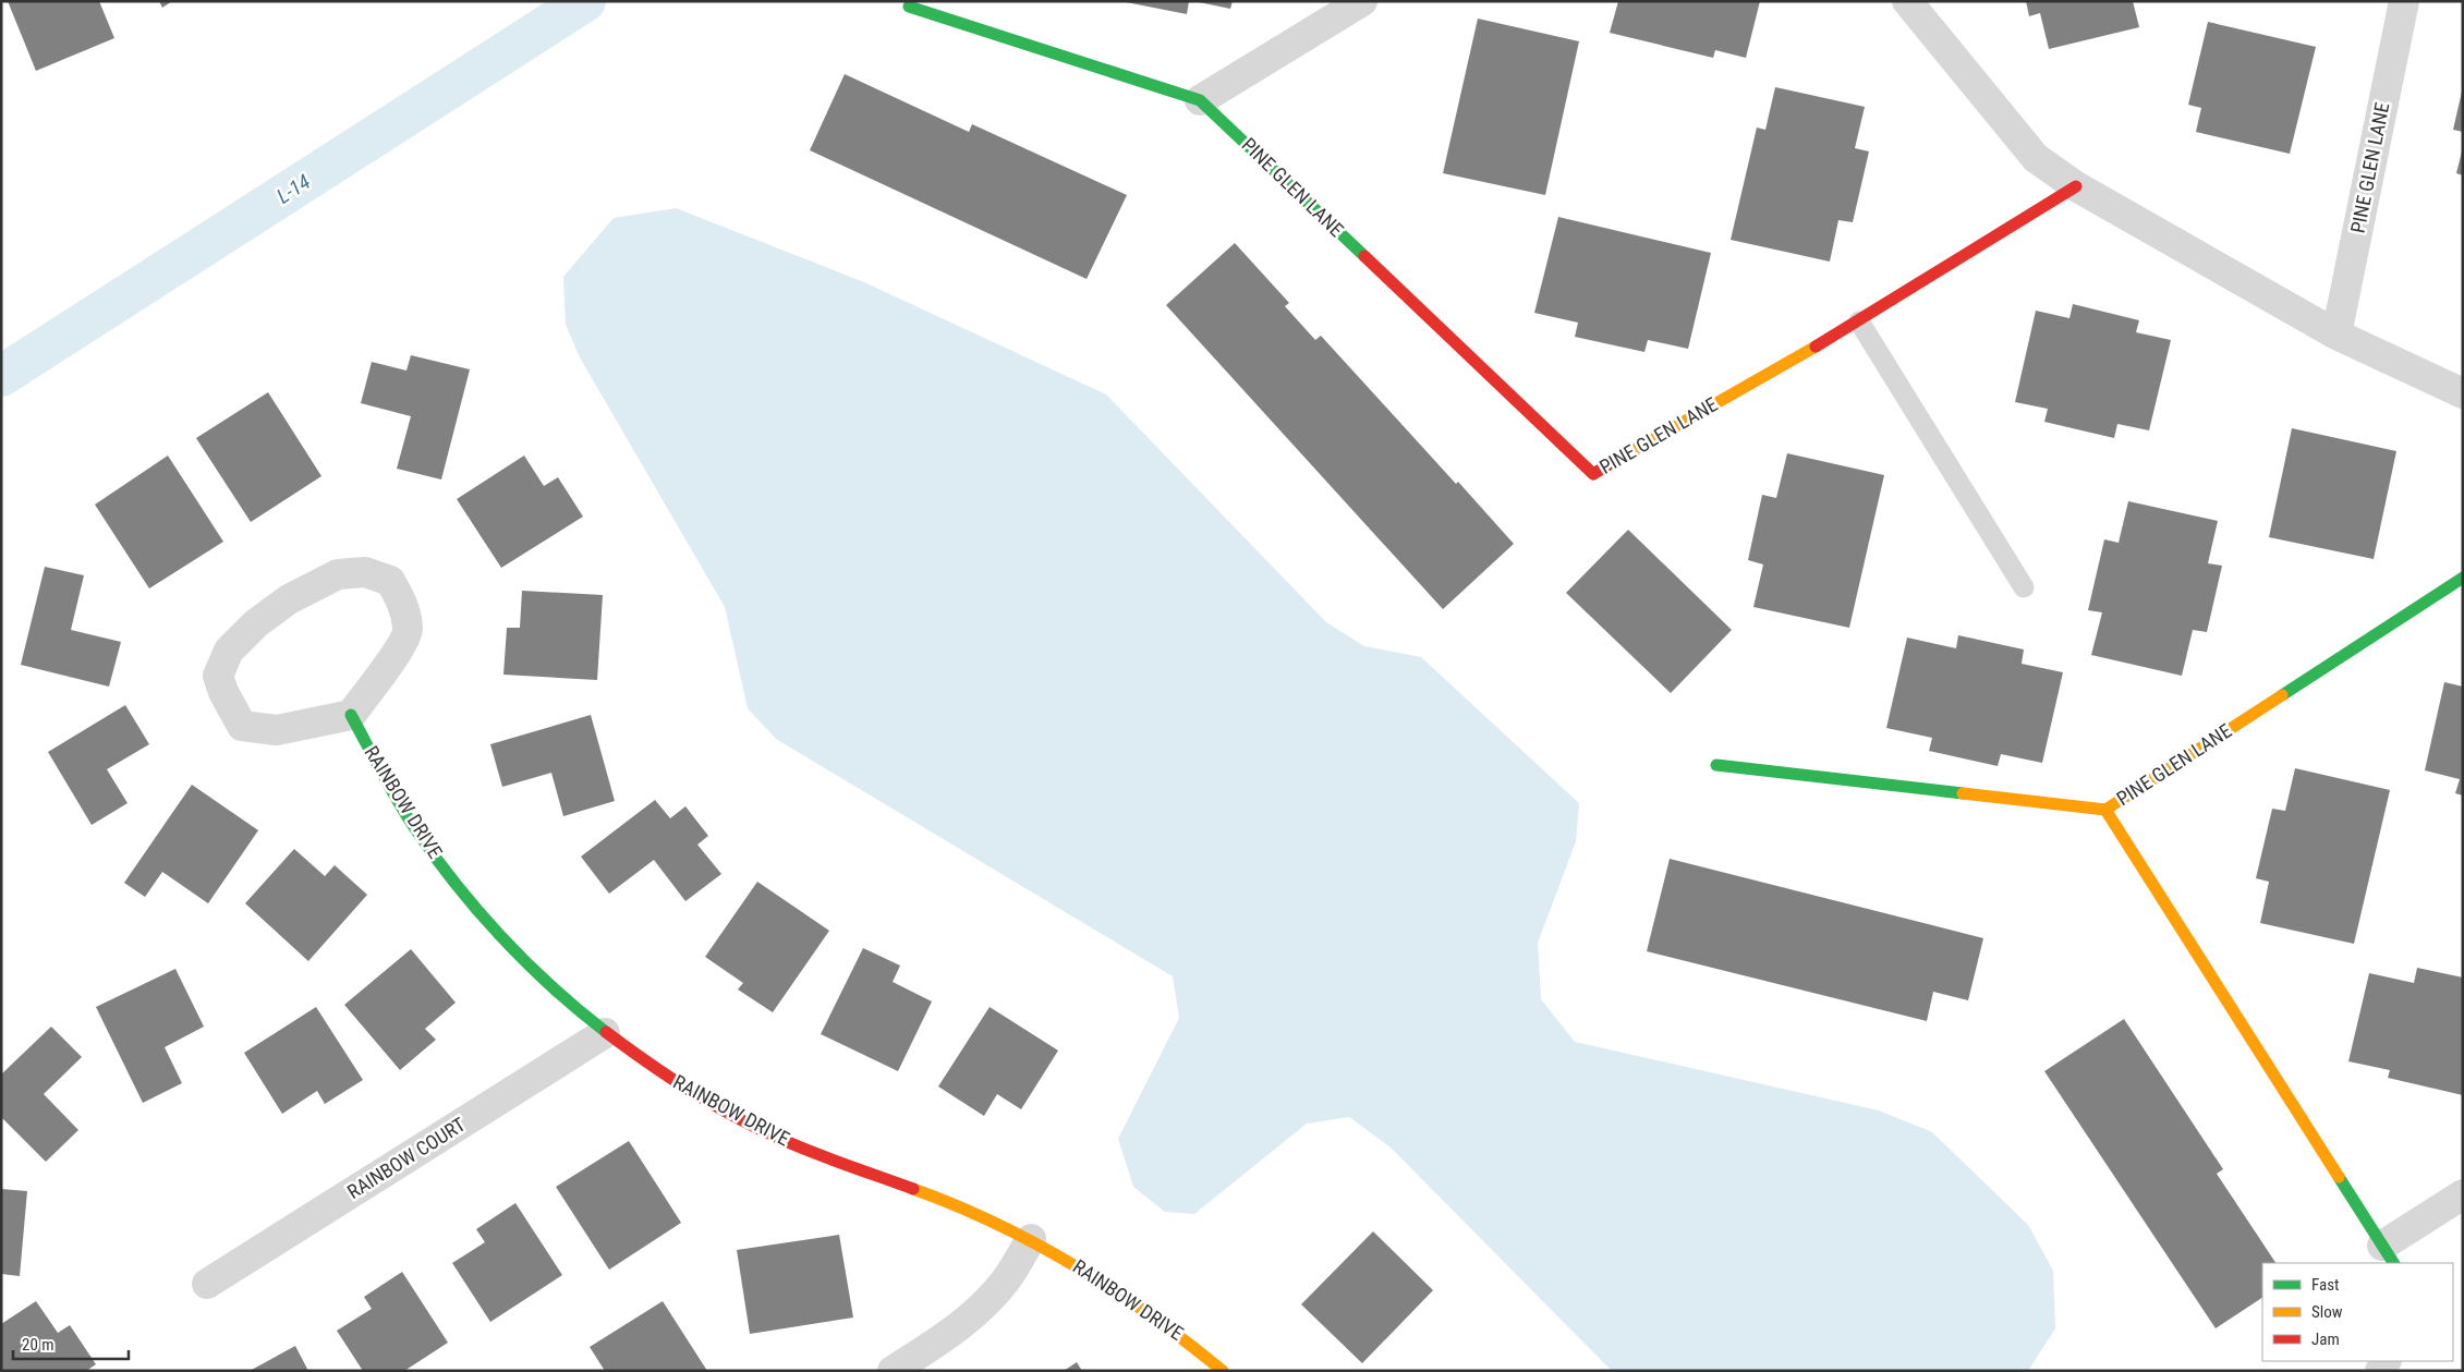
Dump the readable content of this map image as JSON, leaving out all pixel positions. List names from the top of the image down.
{
  "streets": {
    "street": ["PINE GLEN LANE", "RAINBOW DRIVE", "RAINBOW COURT"]
  },
  "crossings": [
    ["RAINBOW DRIVE", "RAINBOW COURT"]
  ],
  "water": ["L-14"],
  "legend": ["Fast", "Slow", "Jam"],
  "scale_bar": "20 m"
}
